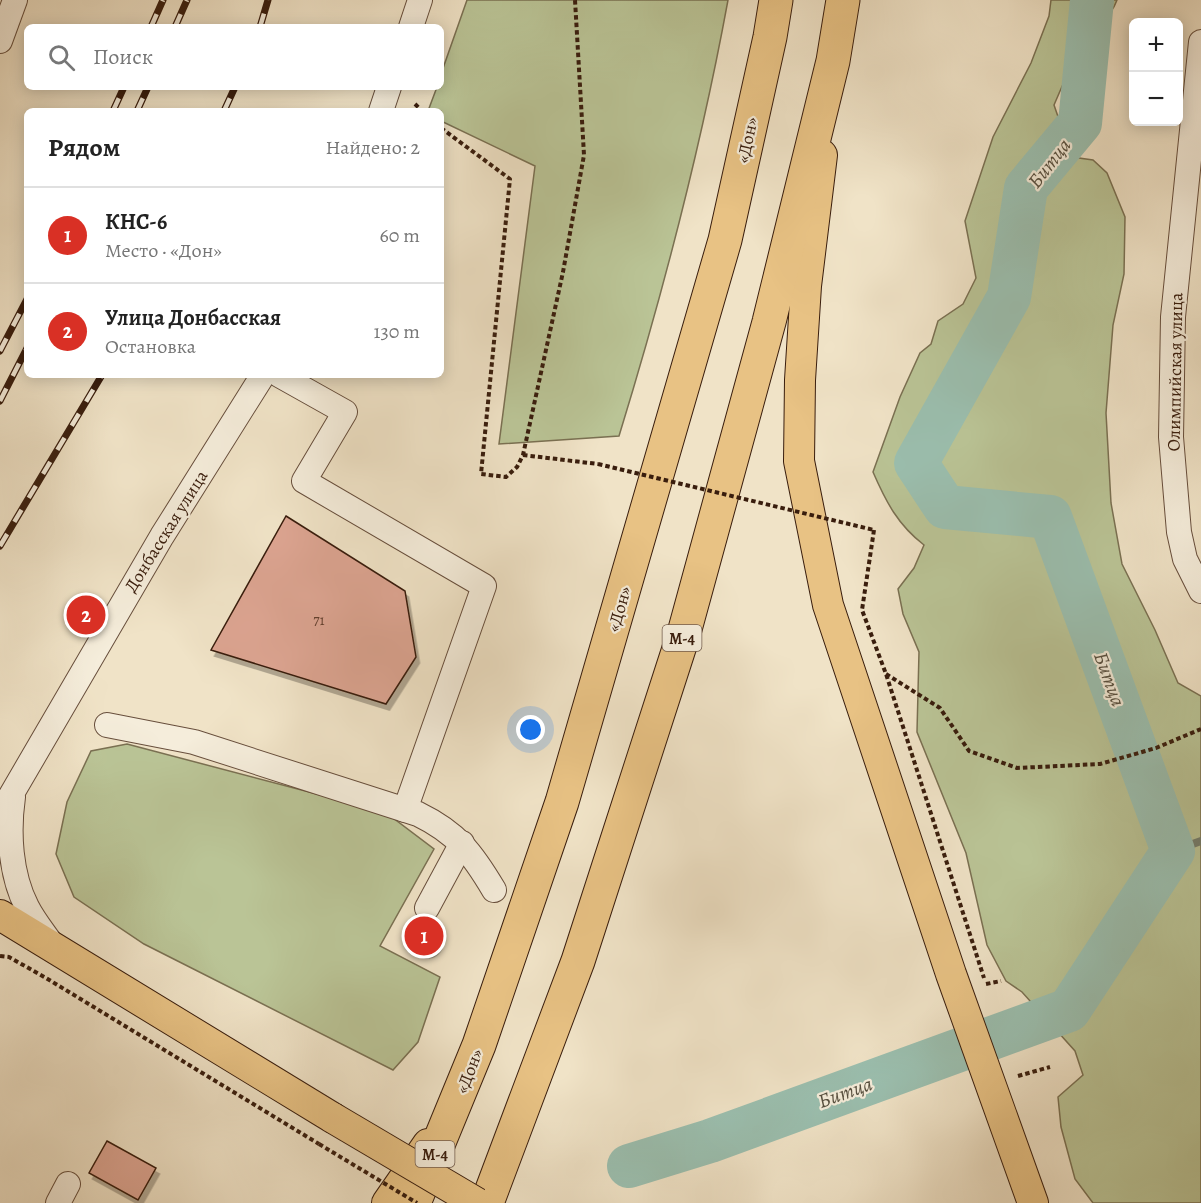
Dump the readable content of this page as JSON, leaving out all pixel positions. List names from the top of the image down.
{
  "streets": {
    "highway": ["«Дон»", "М-4"],
    "street": ["Олимпийская улица", "Донбасская улица"]
  },
  "water": ["Битца"],
  "house_numbers": ["71"],
  "page": {
    "map_buttons": ["+", "−"],
    "search": "Поиск",
    "heading": ["Рядом", "Найдено: 2"],
    "list": [
      {
        "mark": "1",
        "name": "КНС-6",
        "note": "Место · «Дон»",
        "value": "60 m"
      },
      {
        "mark": "2",
        "name": "Улица Донбасская",
        "note": "Остановка",
        "value": "130 m"
      }
    ],
    "pins": ["2", "1"]
  }
}
